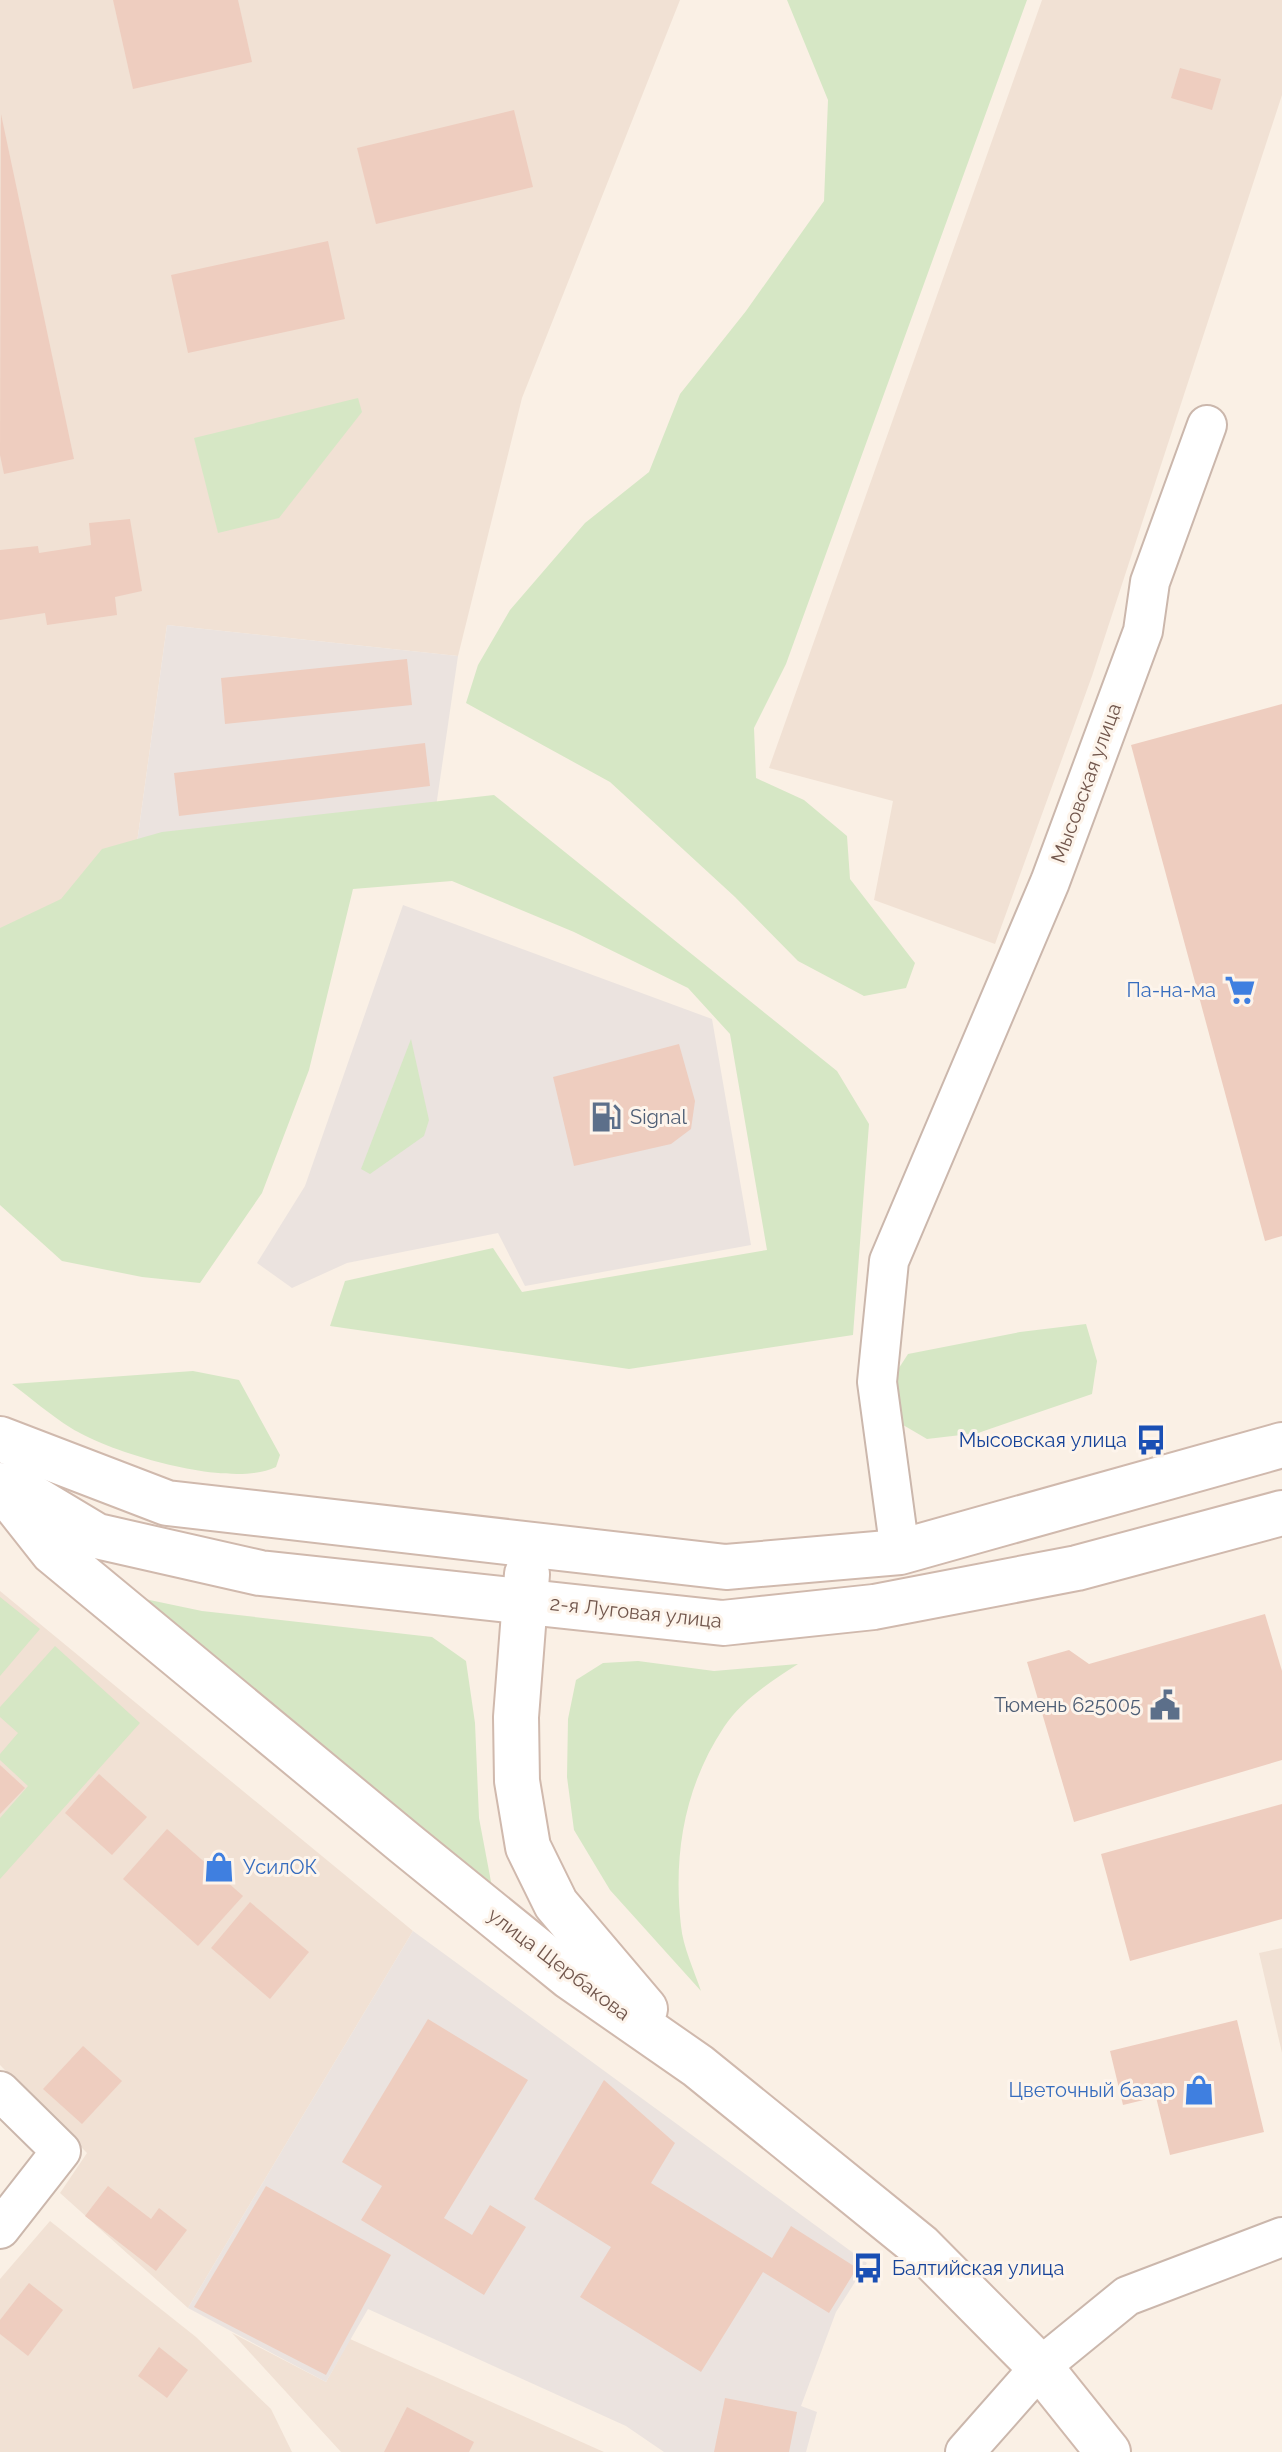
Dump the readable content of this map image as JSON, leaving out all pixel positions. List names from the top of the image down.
{
  "streets": {
    "main road": ["2-я Луговая улица", "улица Щербакова"],
    "street": ["Мысовская улица"]
  },
  "places": {
    "supermarket": ["Па-на-ма"],
    "fuel station": ["Signal"],
    "bus stop": ["Мысовская улица", "Балтийская улица"],
    "public building": ["Тюмень 625005"],
    "shop": ["УсилОК", "Цветочный базар"]
  }
}
